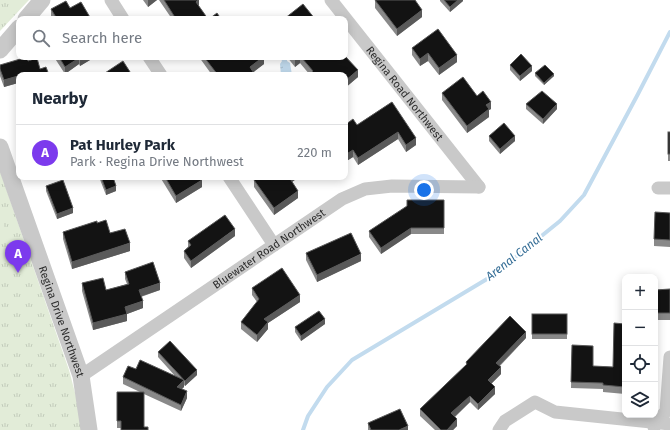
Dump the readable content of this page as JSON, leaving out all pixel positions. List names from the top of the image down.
{
  "streets": {
    "street": ["Regina Road Northwest", "Bluewater Road Northwest", "Regina Drive Northwest"]
  },
  "crossings": [
    ["Regina Road Northwest", "Bluewater Road Northwest"],
    ["Bluewater Road Northwest", "Regina Drive Northwest"]
  ],
  "water": ["Arenal Canal"],
  "page": {
    "search": "Search here",
    "heading": "Nearby",
    "list": [
      {
        "mark": "A",
        "name": "Pat Hurley Park",
        "note": "Park · Regina Drive Northwest",
        "value": "220 m"
      }
    ],
    "pins": "A",
    "map_buttons": ["+", "−"]
  }
}
